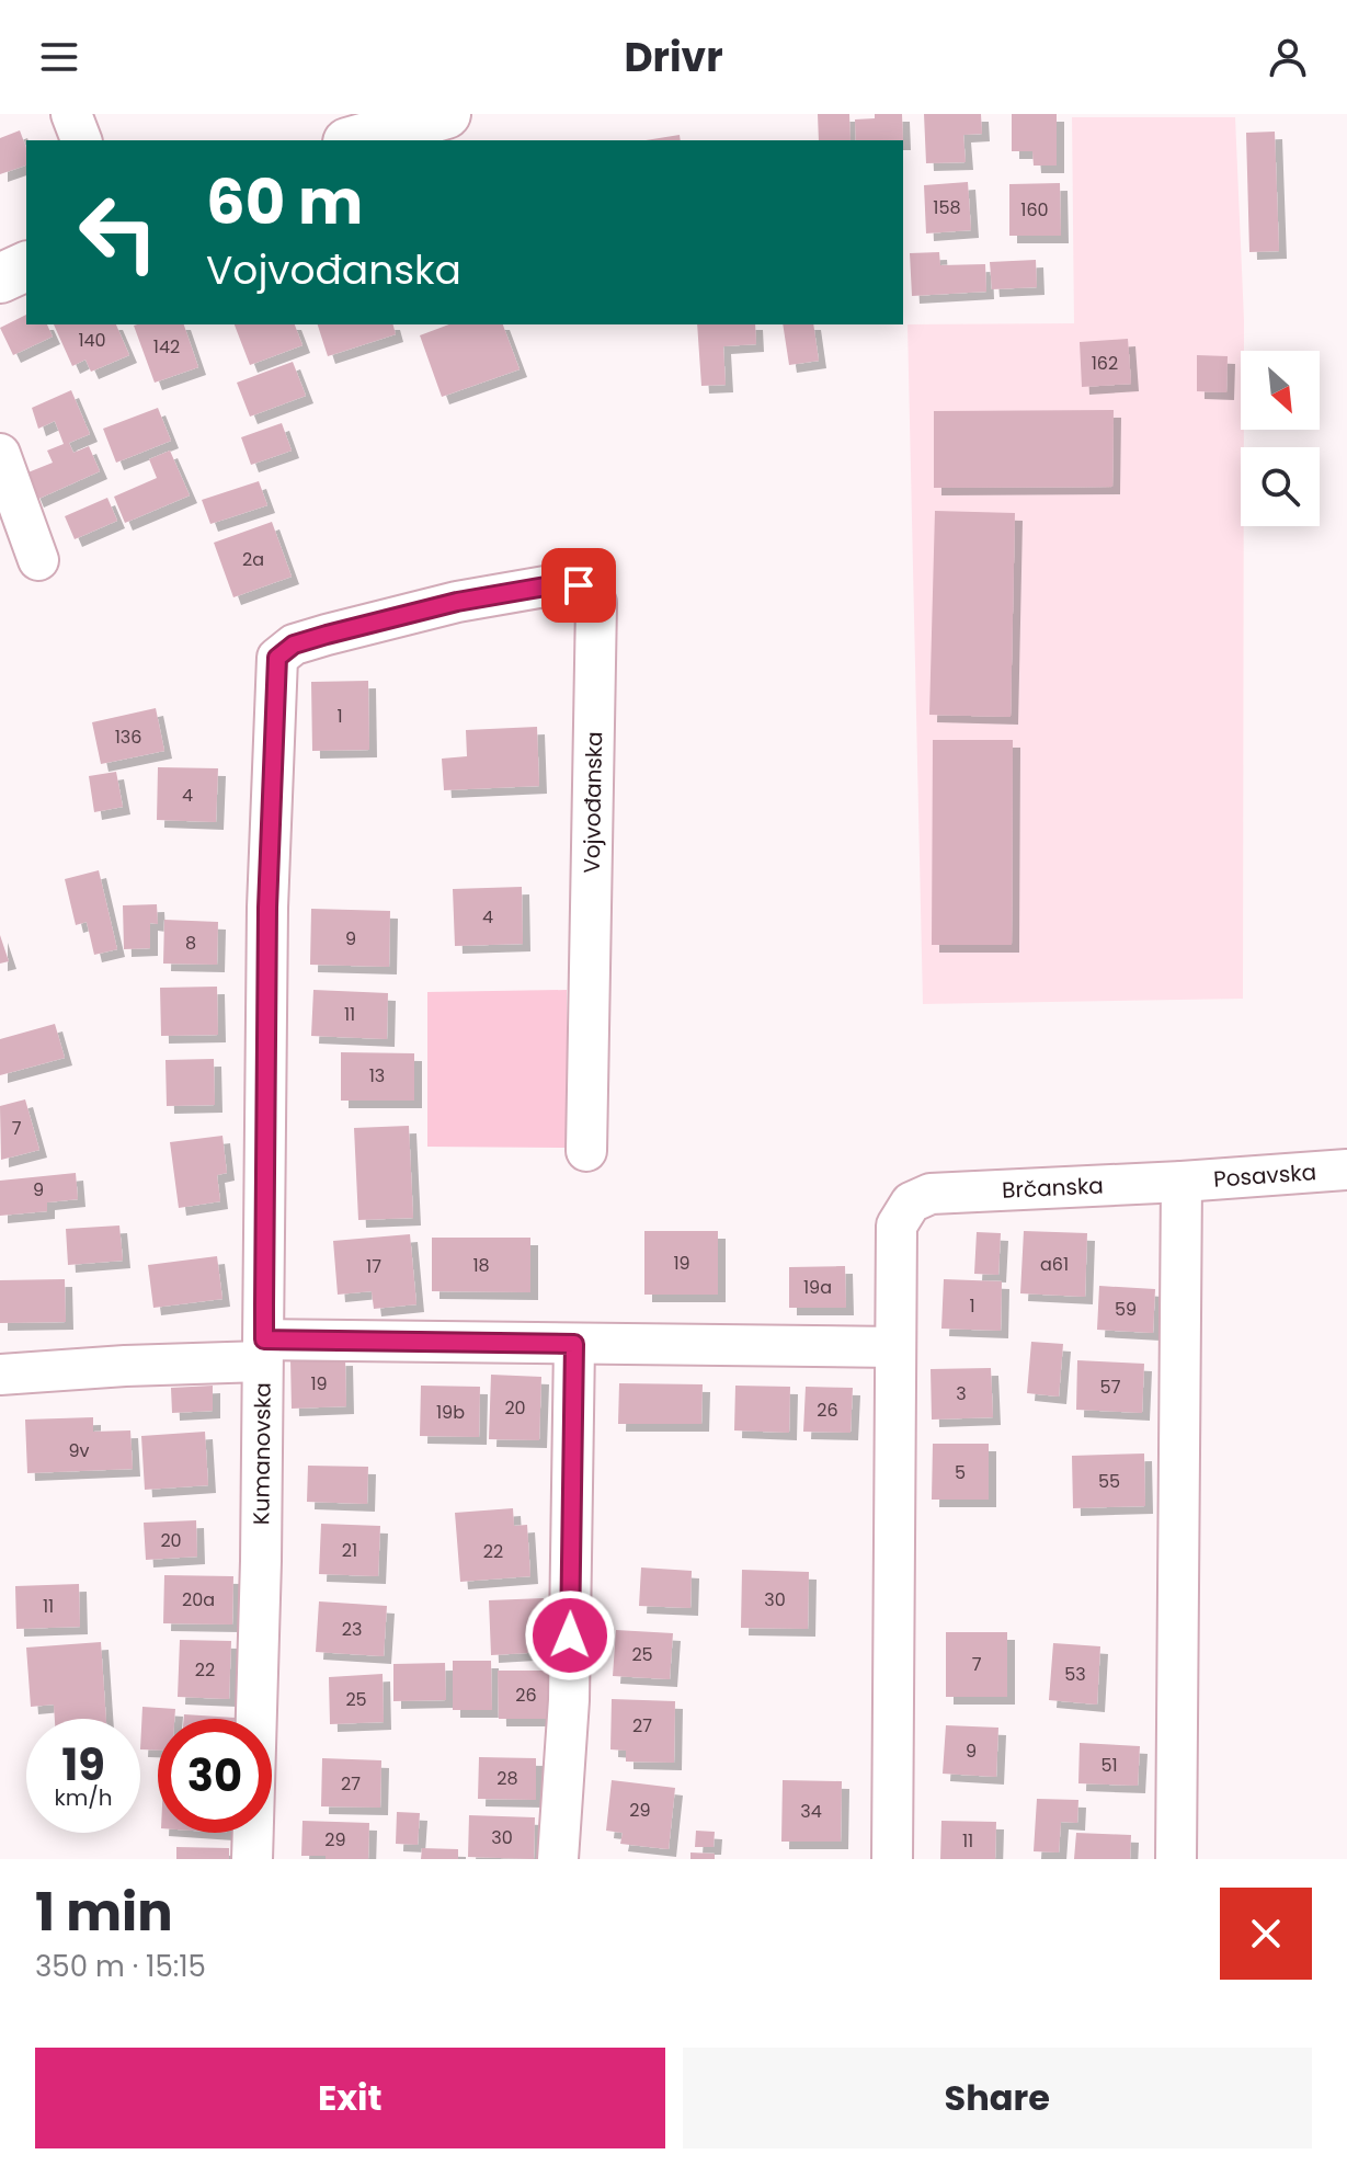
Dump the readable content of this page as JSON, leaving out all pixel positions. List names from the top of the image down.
{
  "streets": {
    "street": [
      "Vojvođanska",
      "Posavska",
      "Brčanska",
      "Kumanovska"
    ]
  },
  "crossings": [
    ["Vojvođanska", "Kumanovska"],
    ["Posavska", "Brčanska"]
  ],
  "house_numbers": [
    "158",
    "160",
    "140",
    "142",
    "162",
    "2a",
    "1",
    "136",
    "4",
    "4",
    "9",
    "8",
    "11",
    "13",
    "7",
    "9",
    "19",
    "a61",
    "18",
    "17",
    "19a",
    "1",
    "59",
    "19",
    "57",
    "3",
    "20",
    "26",
    "19b",
    "9v",
    "5",
    "55",
    "20",
    "21",
    "22",
    "20a",
    "30",
    "11",
    "23",
    "25",
    "7",
    "22",
    "53",
    "26",
    "25",
    "27",
    "9",
    "51",
    "28",
    "27",
    "29",
    "34",
    "30",
    "29",
    "11"
  ],
  "north": "bottom right",
  "page": {
    "header": "Drivr",
    "turn": ["60 m", "Vojvođanska"],
    "speed": "19 km/h",
    "limit": "30",
    "heading": ["1 min", "350 m · 15:15"],
    "buttons": ["Exit", "Share"]
  }
}
